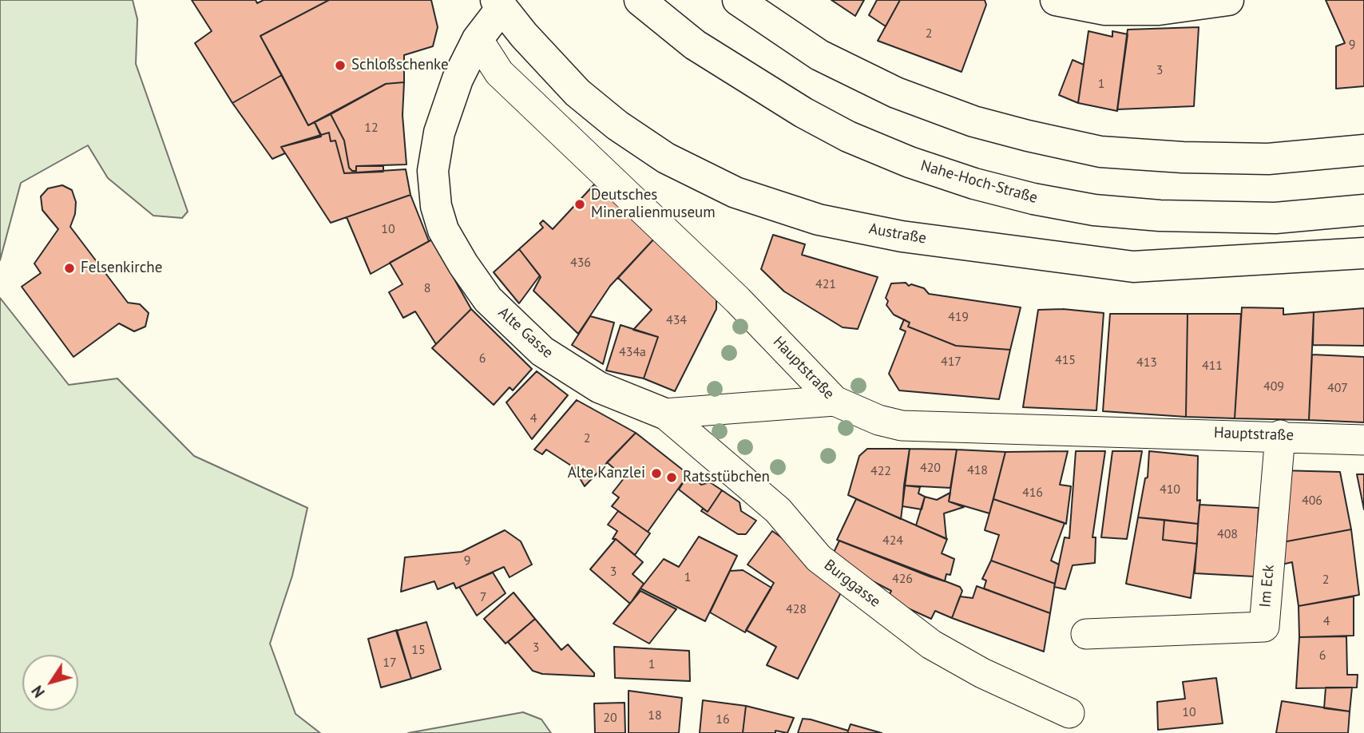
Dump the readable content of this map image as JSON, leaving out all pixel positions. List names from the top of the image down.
{
  "streets": {
    "street": [
      "Nahe-Hoch-Straße",
      "Austraße",
      "Alte Gasse",
      "Hauptstraße",
      "Burggasse",
      "Im Eck"
    ]
  },
  "crossings": [
    ["Alte Gasse", "Hauptstraße"],
    ["Alte Gasse", "Burggasse"],
    ["Hauptstraße", "Im Eck"]
  ],
  "places": [
    "Schloßschenke",
    "Deutsches Mineralienmuseum",
    "Felsenkirche",
    "Alte Kanzlei",
    "Ratsstübchen"
  ],
  "house_numbers": [
    "2",
    "9",
    "3",
    "1",
    "12",
    "10",
    "436",
    "421",
    "8",
    "419",
    "434",
    "434a",
    "6",
    "415",
    "417",
    "413",
    "411",
    "409",
    "407",
    "4",
    "2",
    "420",
    "418",
    "422",
    "410",
    "416",
    "406",
    "408",
    "424",
    "9",
    "3",
    "1",
    "426",
    "2",
    "7",
    "428",
    "4",
    "3",
    "15",
    "6",
    "17",
    "1",
    "10",
    "18",
    "20",
    "16"
  ],
  "north": "bottom left"
}
